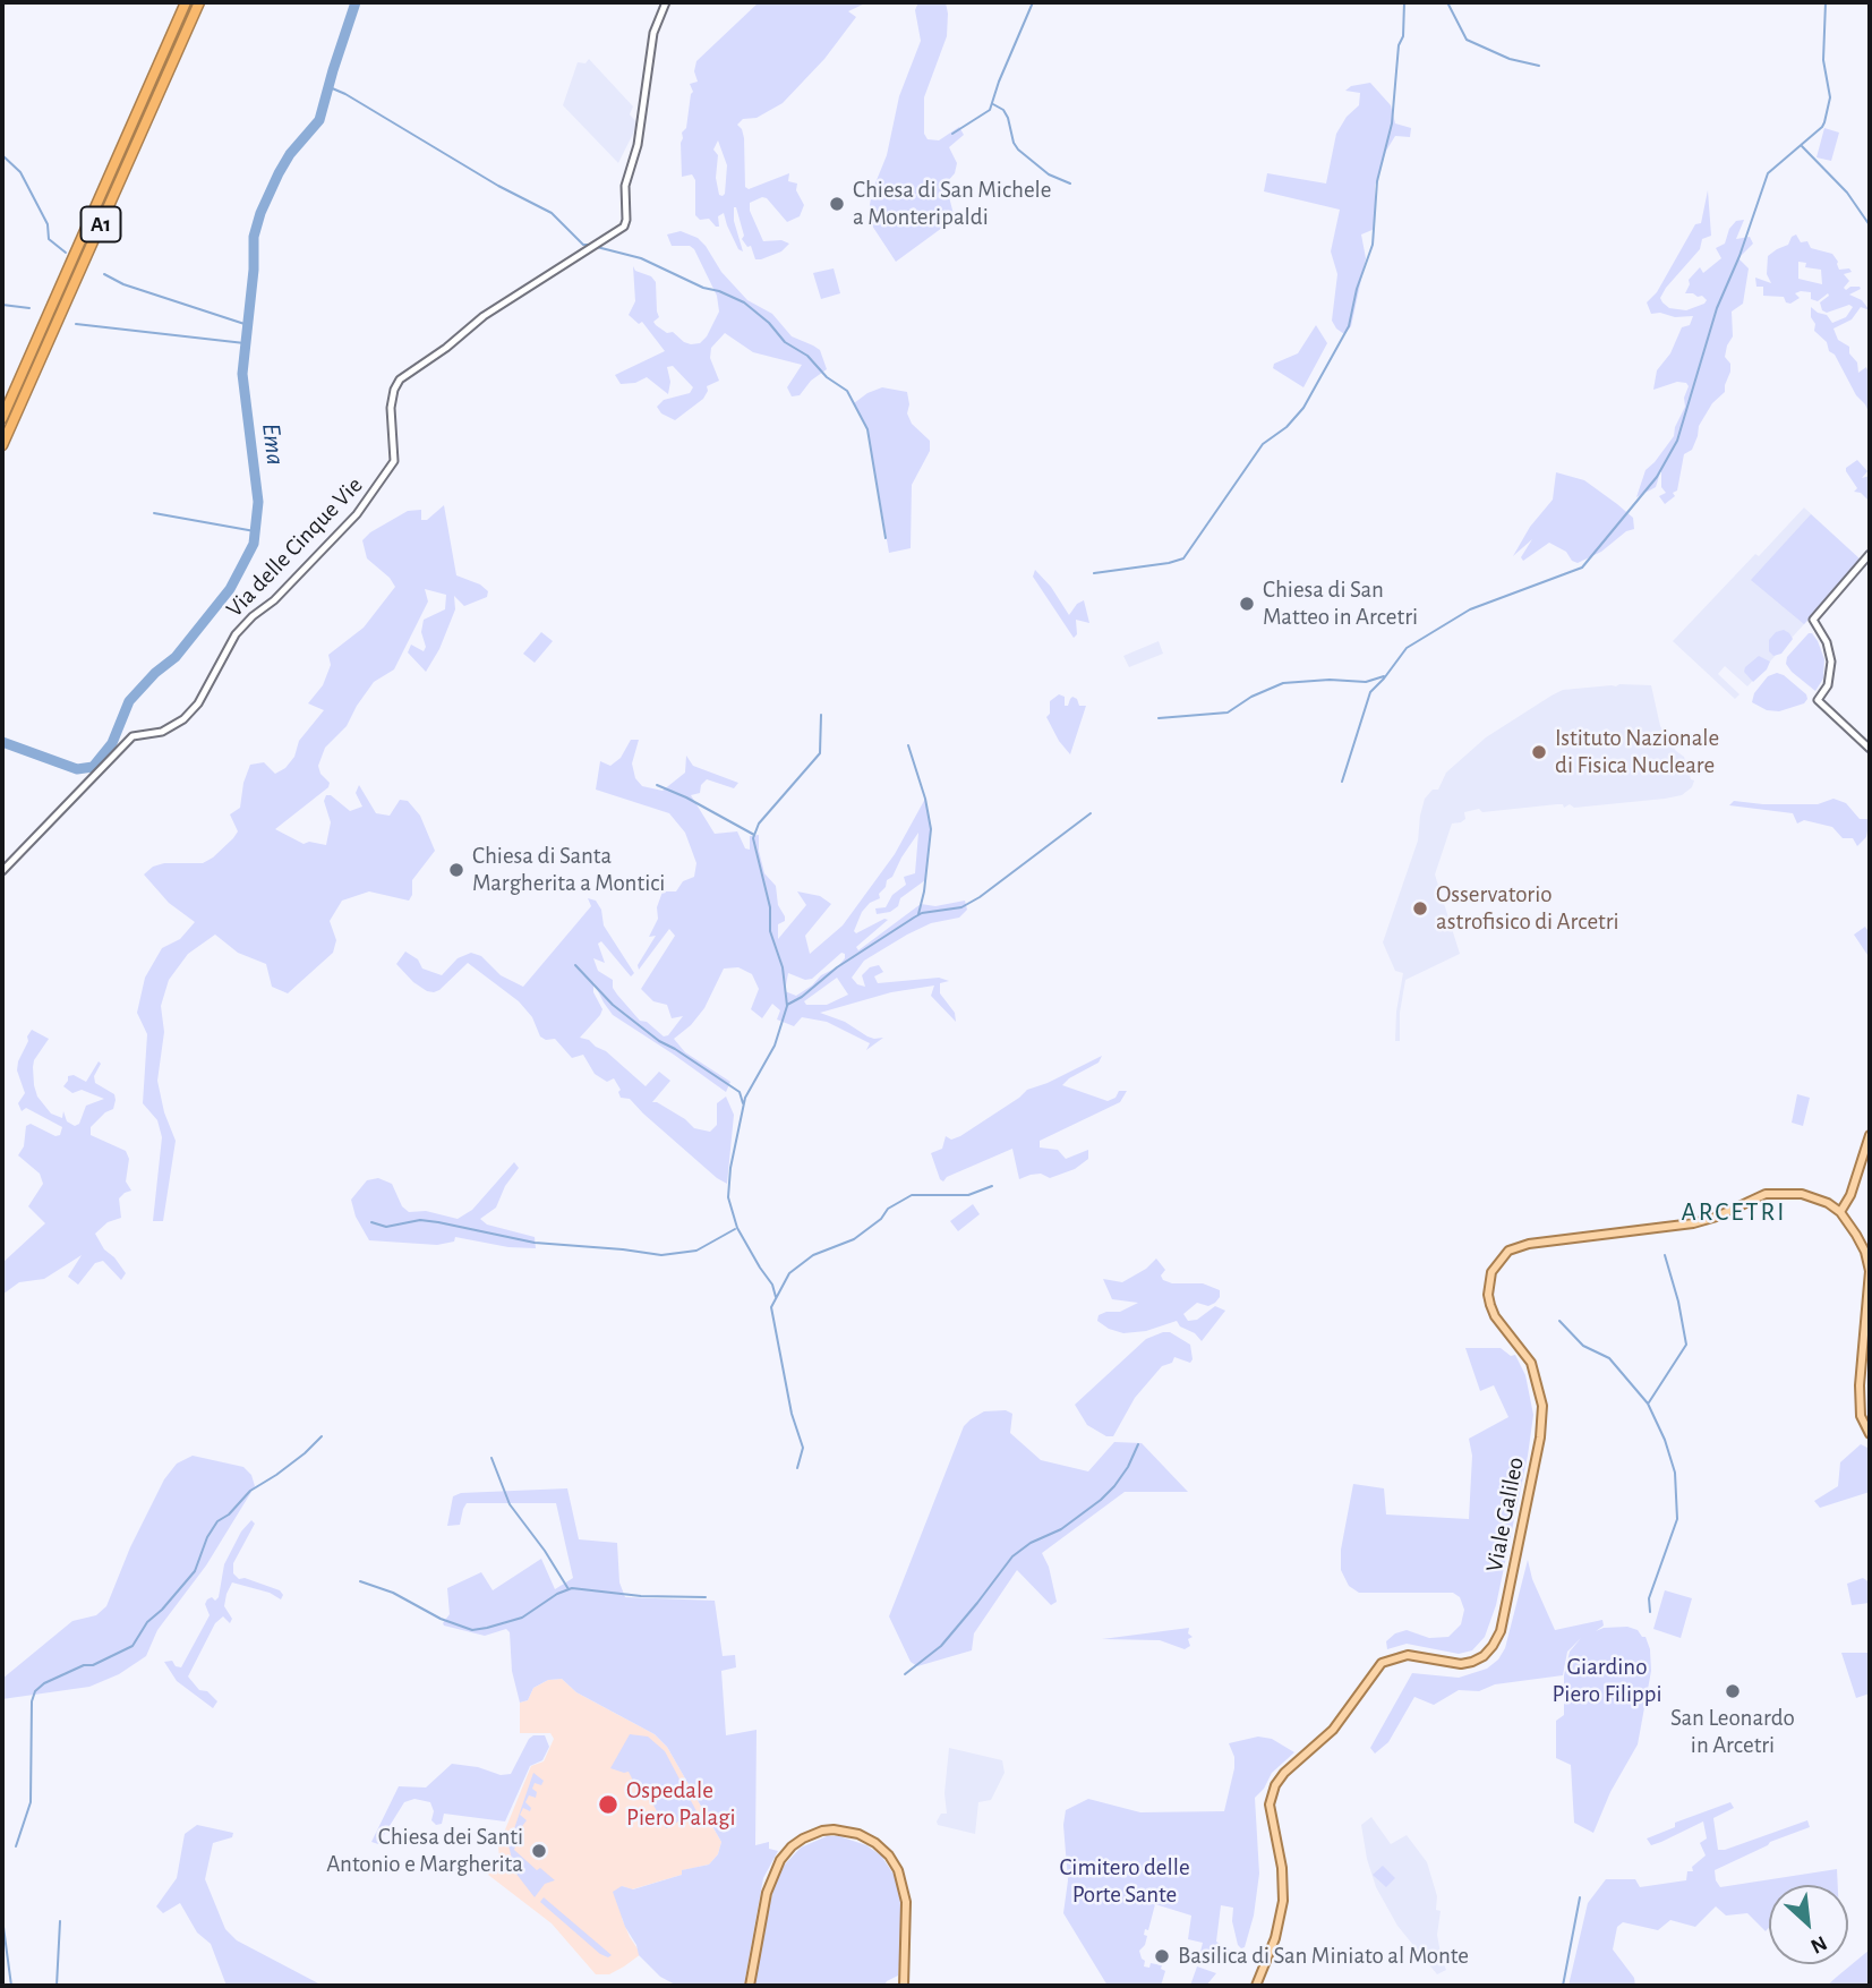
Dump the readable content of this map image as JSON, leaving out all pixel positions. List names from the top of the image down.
{
  "streets": {
    "highway": ["A1"],
    "main road": ["Viale Galileo"],
    "street": ["Via delle Cinque Vie"]
  },
  "districts": ["ARCETRI"],
  "water": ["Ema"],
  "parks": ["Giardino Piero Filippi", "Cimitero delle Porte Sante"],
  "places": [
    "Chiesa di San Michele a Monteripaldi",
    "Chiesa di San Matteo in Arcetri",
    "Istituto Nazionale di Fisica Nucleare",
    "Chiesa di Santa Margherita a Montici",
    "Osservatorio astrofisico di Arcetri",
    "San Leonardo in Arcetri",
    "Ospedale Piero Palagi",
    "Chiesa dei Santi Antonio e Margherita",
    "Basilica di San Miniato al Monte"
  ],
  "north": "bottom right"
}
